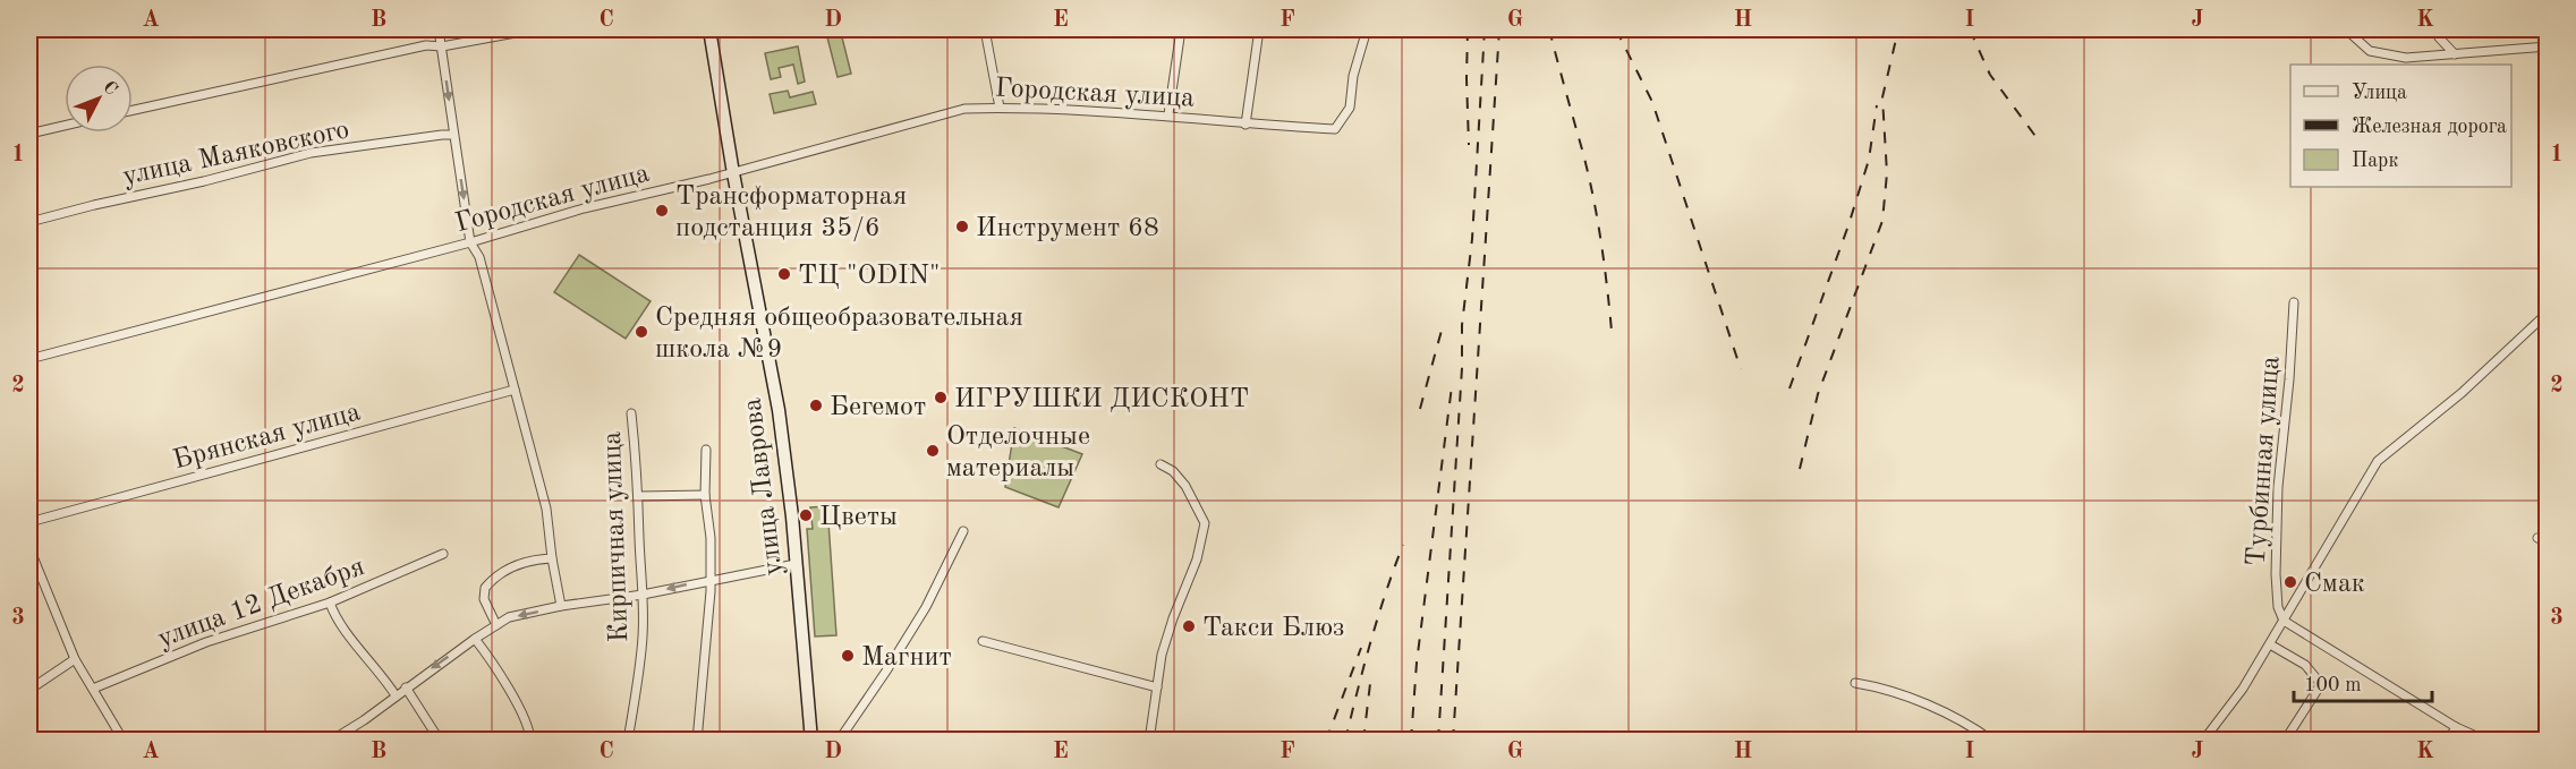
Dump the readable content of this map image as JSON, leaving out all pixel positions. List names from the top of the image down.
{
  "streets": {
    "main road": ["улица Лаврова"],
    "street": [
      "Городская улица",
      "улица Маяковского",
      "Брянская улица",
      "Турбинная улица",
      "Кирпичная улица",
      "улица 12 Декабря"
    ]
  },
  "crossings": [
    ["Городская улица", "улица Лаврова"]
  ],
  "places": [
    "Трансформаторная подстанция 35/6",
    "Инструмент 68",
    "ТЦ \"ODIN\"",
    "Средняя общеобразовательная школа №9",
    "ИГРУШКИ ДИСКОНТ",
    "Бегемот",
    "Отделочные материалы",
    "Цветы",
    "Смак",
    "Такси Блюз",
    "Магнит"
  ],
  "legend": ["Улица", "Железная дорога", "Парк"],
  "scale_bar": "100 m",
  "north": "top right",
  "grid": {
    "columns": [
      "A",
      "B",
      "C",
      "D",
      "E",
      "F",
      "G",
      "H",
      "I",
      "J",
      "K"
    ],
    "rows": ["1", "2", "3"]
  }
}
